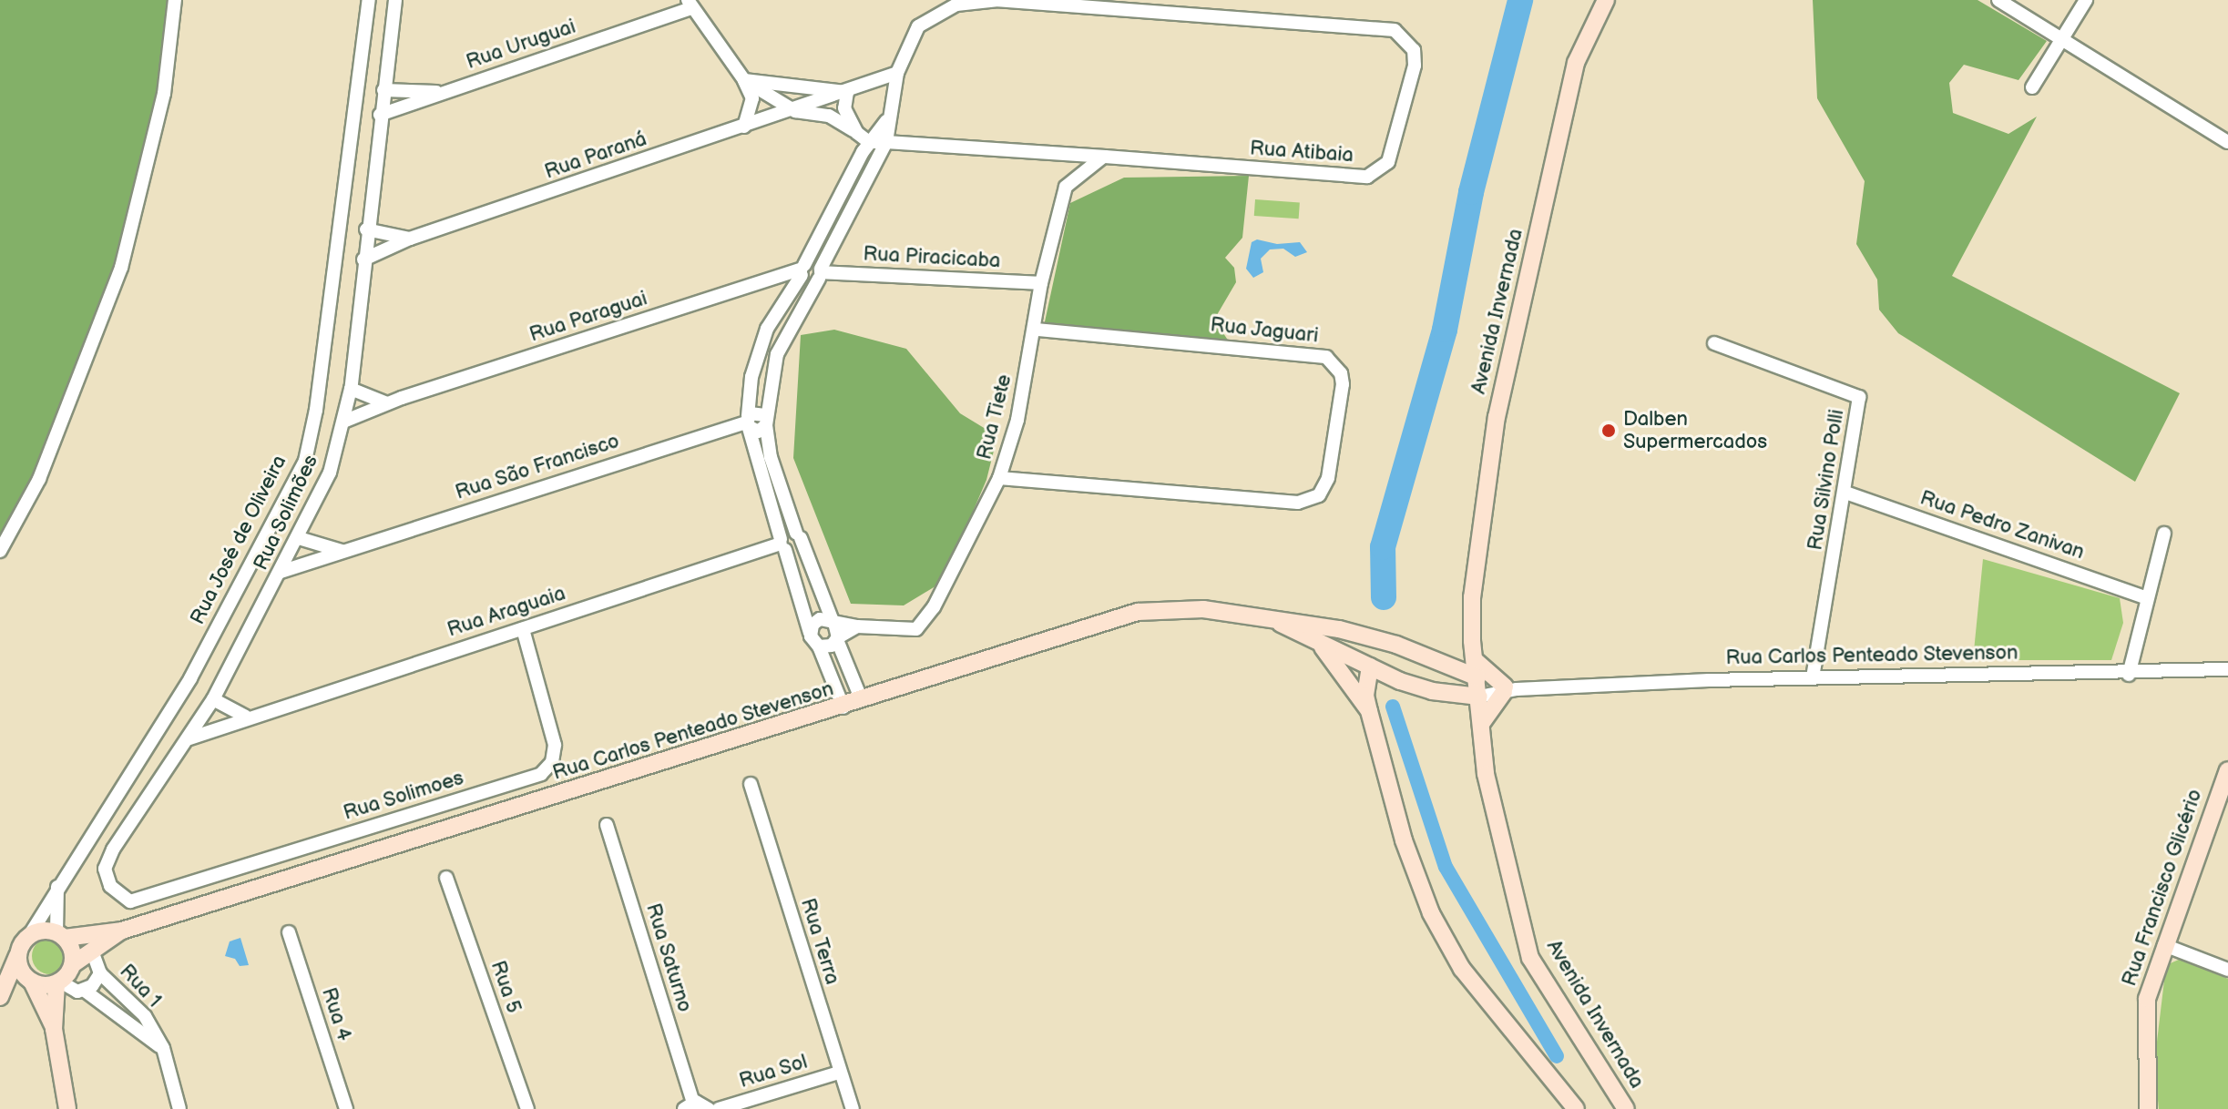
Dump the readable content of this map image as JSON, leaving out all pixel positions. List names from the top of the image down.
{
  "streets": {
    "street": [
      "Rua Uruguai",
      "Rua Atibaia",
      "Rua Paraná",
      "Rua Piracicaba",
      "Avenida Invernada",
      "Rua Paraguai",
      "Rua Jaguari",
      "Rua Tiete",
      "Rua São Francisco",
      "Rua Silvino Polli",
      "Rua Solimões",
      "Rua Pedro Zanivan",
      "Rua José de Oliveira",
      "Rua Araguaia",
      "Rua Carlos Penteado Stevenson",
      "Rua Solimoes",
      "Rua Francisco Glicério",
      "Rua Terra",
      "Rua Saturno",
      "Rua 1",
      "Rua 5",
      "Rua 4",
      "Rua Sol"
    ]
  },
  "crossings": [
    ["Rua Uruguai", "Rua Solimões"],
    ["Rua Atibaia", "Rua Paraná"],
    ["Rua Atibaia", "Rua Tiete"],
    ["Rua Paraná", "Rua Solimões"],
    ["Rua Piracicaba", "Rua Paraguai"],
    ["Rua Piracicaba", "Rua Tiete"],
    ["Avenida Invernada", "Rua Carlos Penteado Stevenson"],
    ["Rua Paraguai", "Rua Solimões"],
    ["Rua Jaguari", "Rua Tiete"],
    ["Rua São Francisco", "Rua Solimões"],
    ["Rua Silvino Polli", "Rua Pedro Zanivan"],
    ["Rua Silvino Polli", "Rua Carlos Penteado Stevenson"],
    ["Rua Solimões", "Rua Araguaia"],
    ["Rua Solimões", "Rua Solimoes"],
    ["Rua José de Oliveira", "Rua Carlos Penteado Stevenson"],
    ["Rua Araguaia", "Rua Solimoes"],
    ["Rua Terra", "Rua Sol"]
  ],
  "places": ["Dalben Supermercados"]
}
